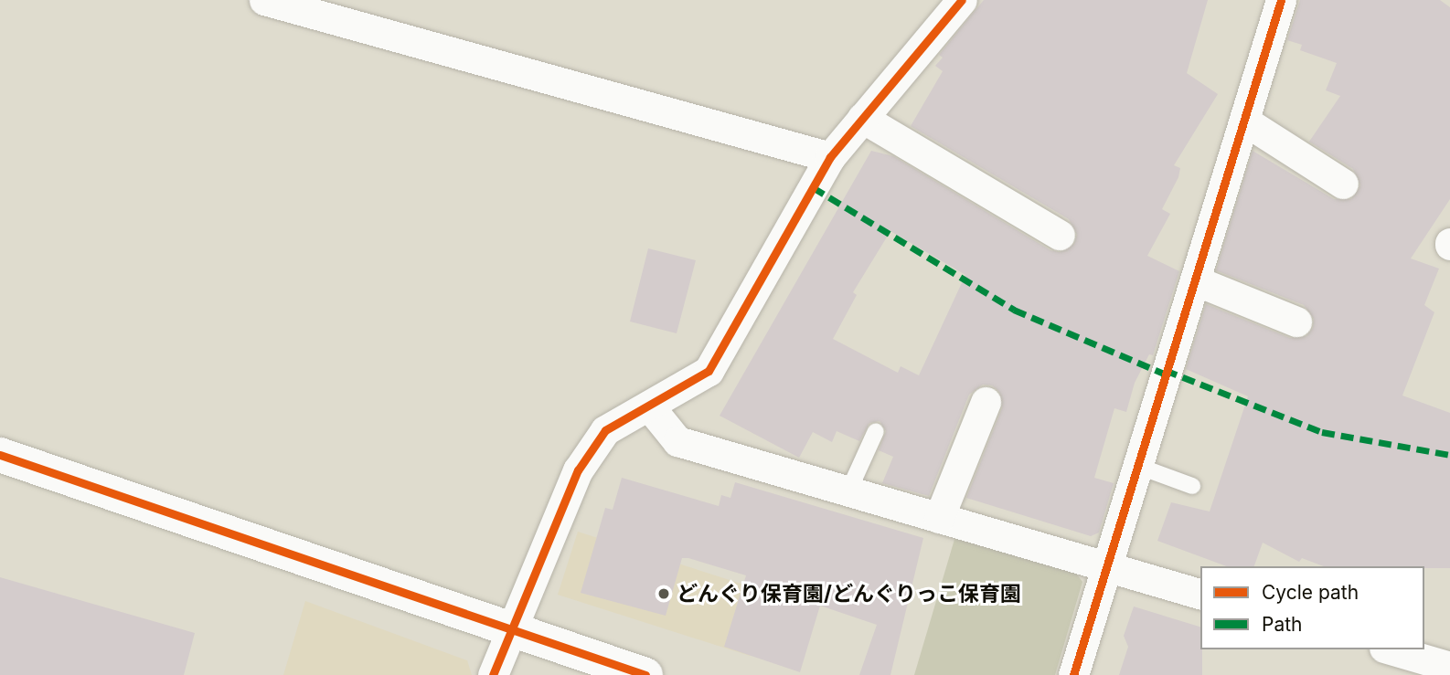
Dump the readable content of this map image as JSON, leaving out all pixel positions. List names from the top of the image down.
{
  "places": ["どんぐり保育園/どんぐりっこ保育園"],
  "legend": ["Cycle path", "Path"]
}
